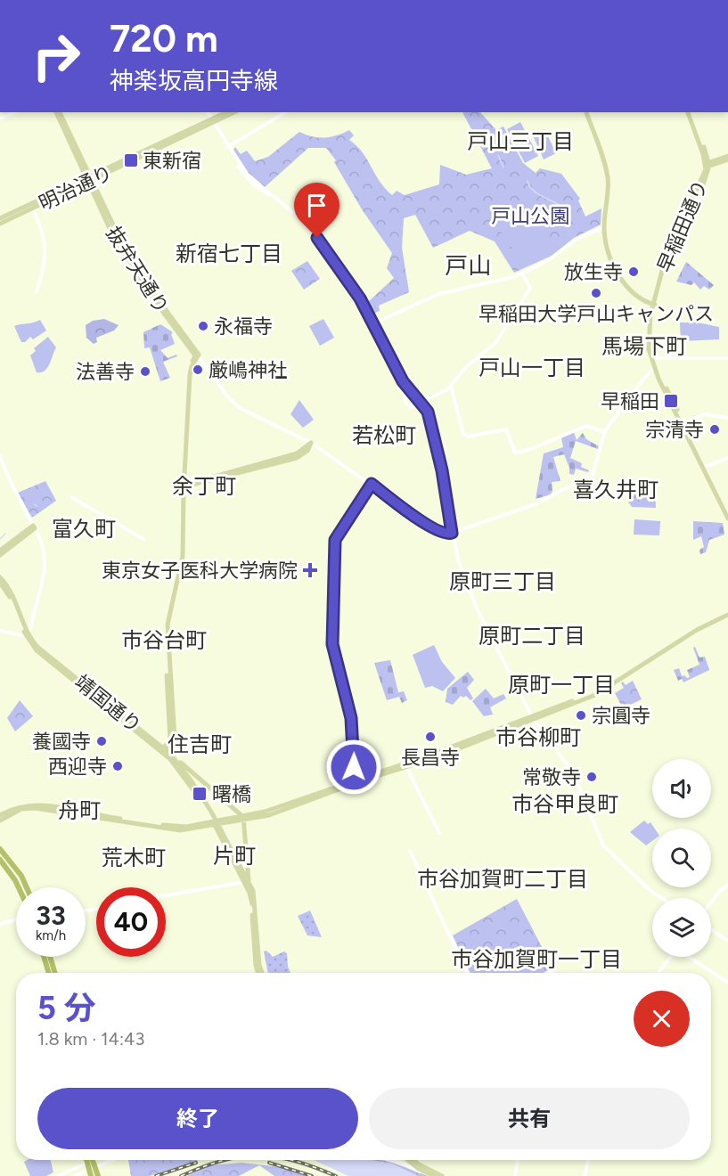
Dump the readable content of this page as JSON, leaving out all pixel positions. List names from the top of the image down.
{
  "streets": {
    "main road": [
      "明治通り",
      "早稲田通り",
      "抜弁天通り",
      "靖国通り"
    ]
  },
  "crossings": [
    ["明治通り", "抜弁天通り"]
  ],
  "districts": [
    "戸山三丁目",
    "新宿七丁目",
    "戸山",
    "馬場下町",
    "戸山一丁目",
    "若松町",
    "余丁町",
    "喜久井町",
    "富久町",
    "原町三丁目",
    "原町二丁目",
    "市谷台町",
    "原町一丁目",
    "市谷柳町",
    "住吉町",
    "市谷甲良町",
    "舟町",
    "片町",
    "荒木町",
    "市谷加賀町二丁目",
    "市谷加賀町一丁目"
  ],
  "parks": ["戸山公園"],
  "places": {
    "transit": ["東新宿", "早稲田", "曙橋"],
    "other": [
      "放生寺",
      "早稲田大学戸山キャンパス",
      "永福寺",
      "厳嶋神社",
      "法善寺",
      "宗清寺",
      "宗圓寺",
      "長昌寺",
      "養國寺",
      "西迎寺",
      "常敬寺"
    ],
    "health": ["東京女子医科大学病院"]
  },
  "page": {
    "turn": ["720 m", "神楽坂高円寺線"],
    "speed": "33 km/h",
    "limit": "40",
    "heading": ["5 分", "1.8 km · 14:43"],
    "buttons": ["終了", "共有"]
  }
}
